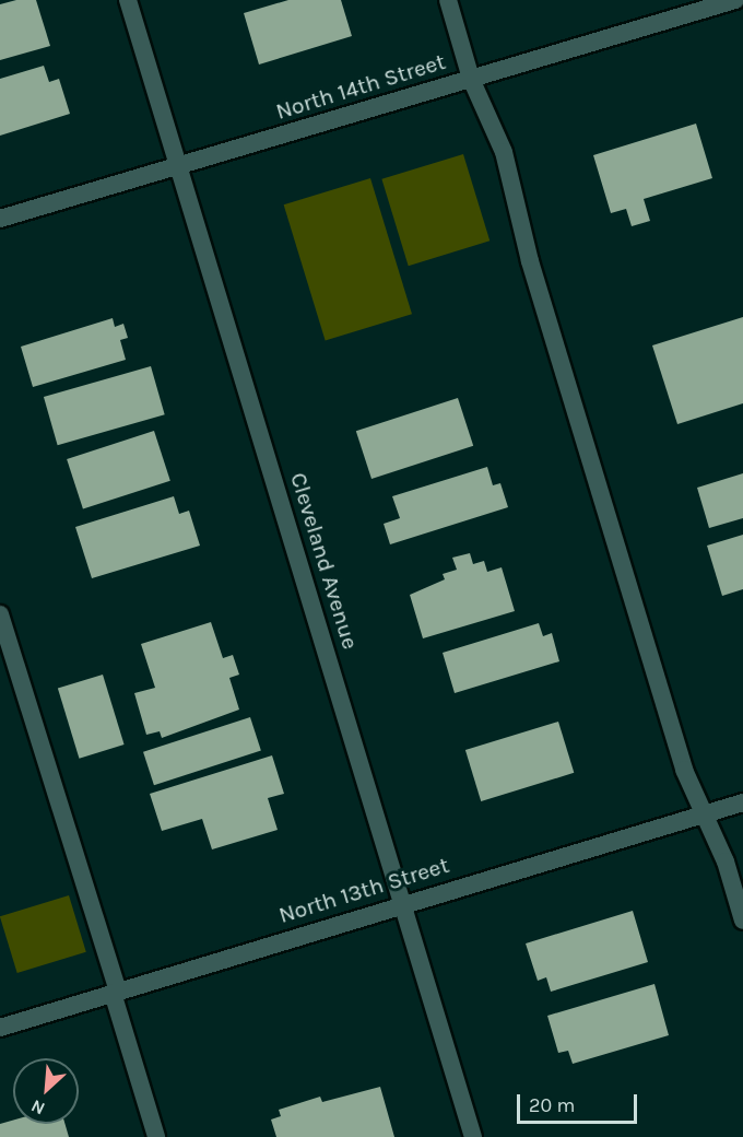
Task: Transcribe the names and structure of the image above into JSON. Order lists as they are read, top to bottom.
{
  "streets": {
    "street": ["North 14th Street", "Cleveland Avenue", "North 13th Street"]
  },
  "crossings": [
    ["North 14th Street", "Cleveland Avenue"],
    ["Cleveland Avenue", "North 13th Street"]
  ],
  "scale_bar": "20 m",
  "north": "bottom left"
}
